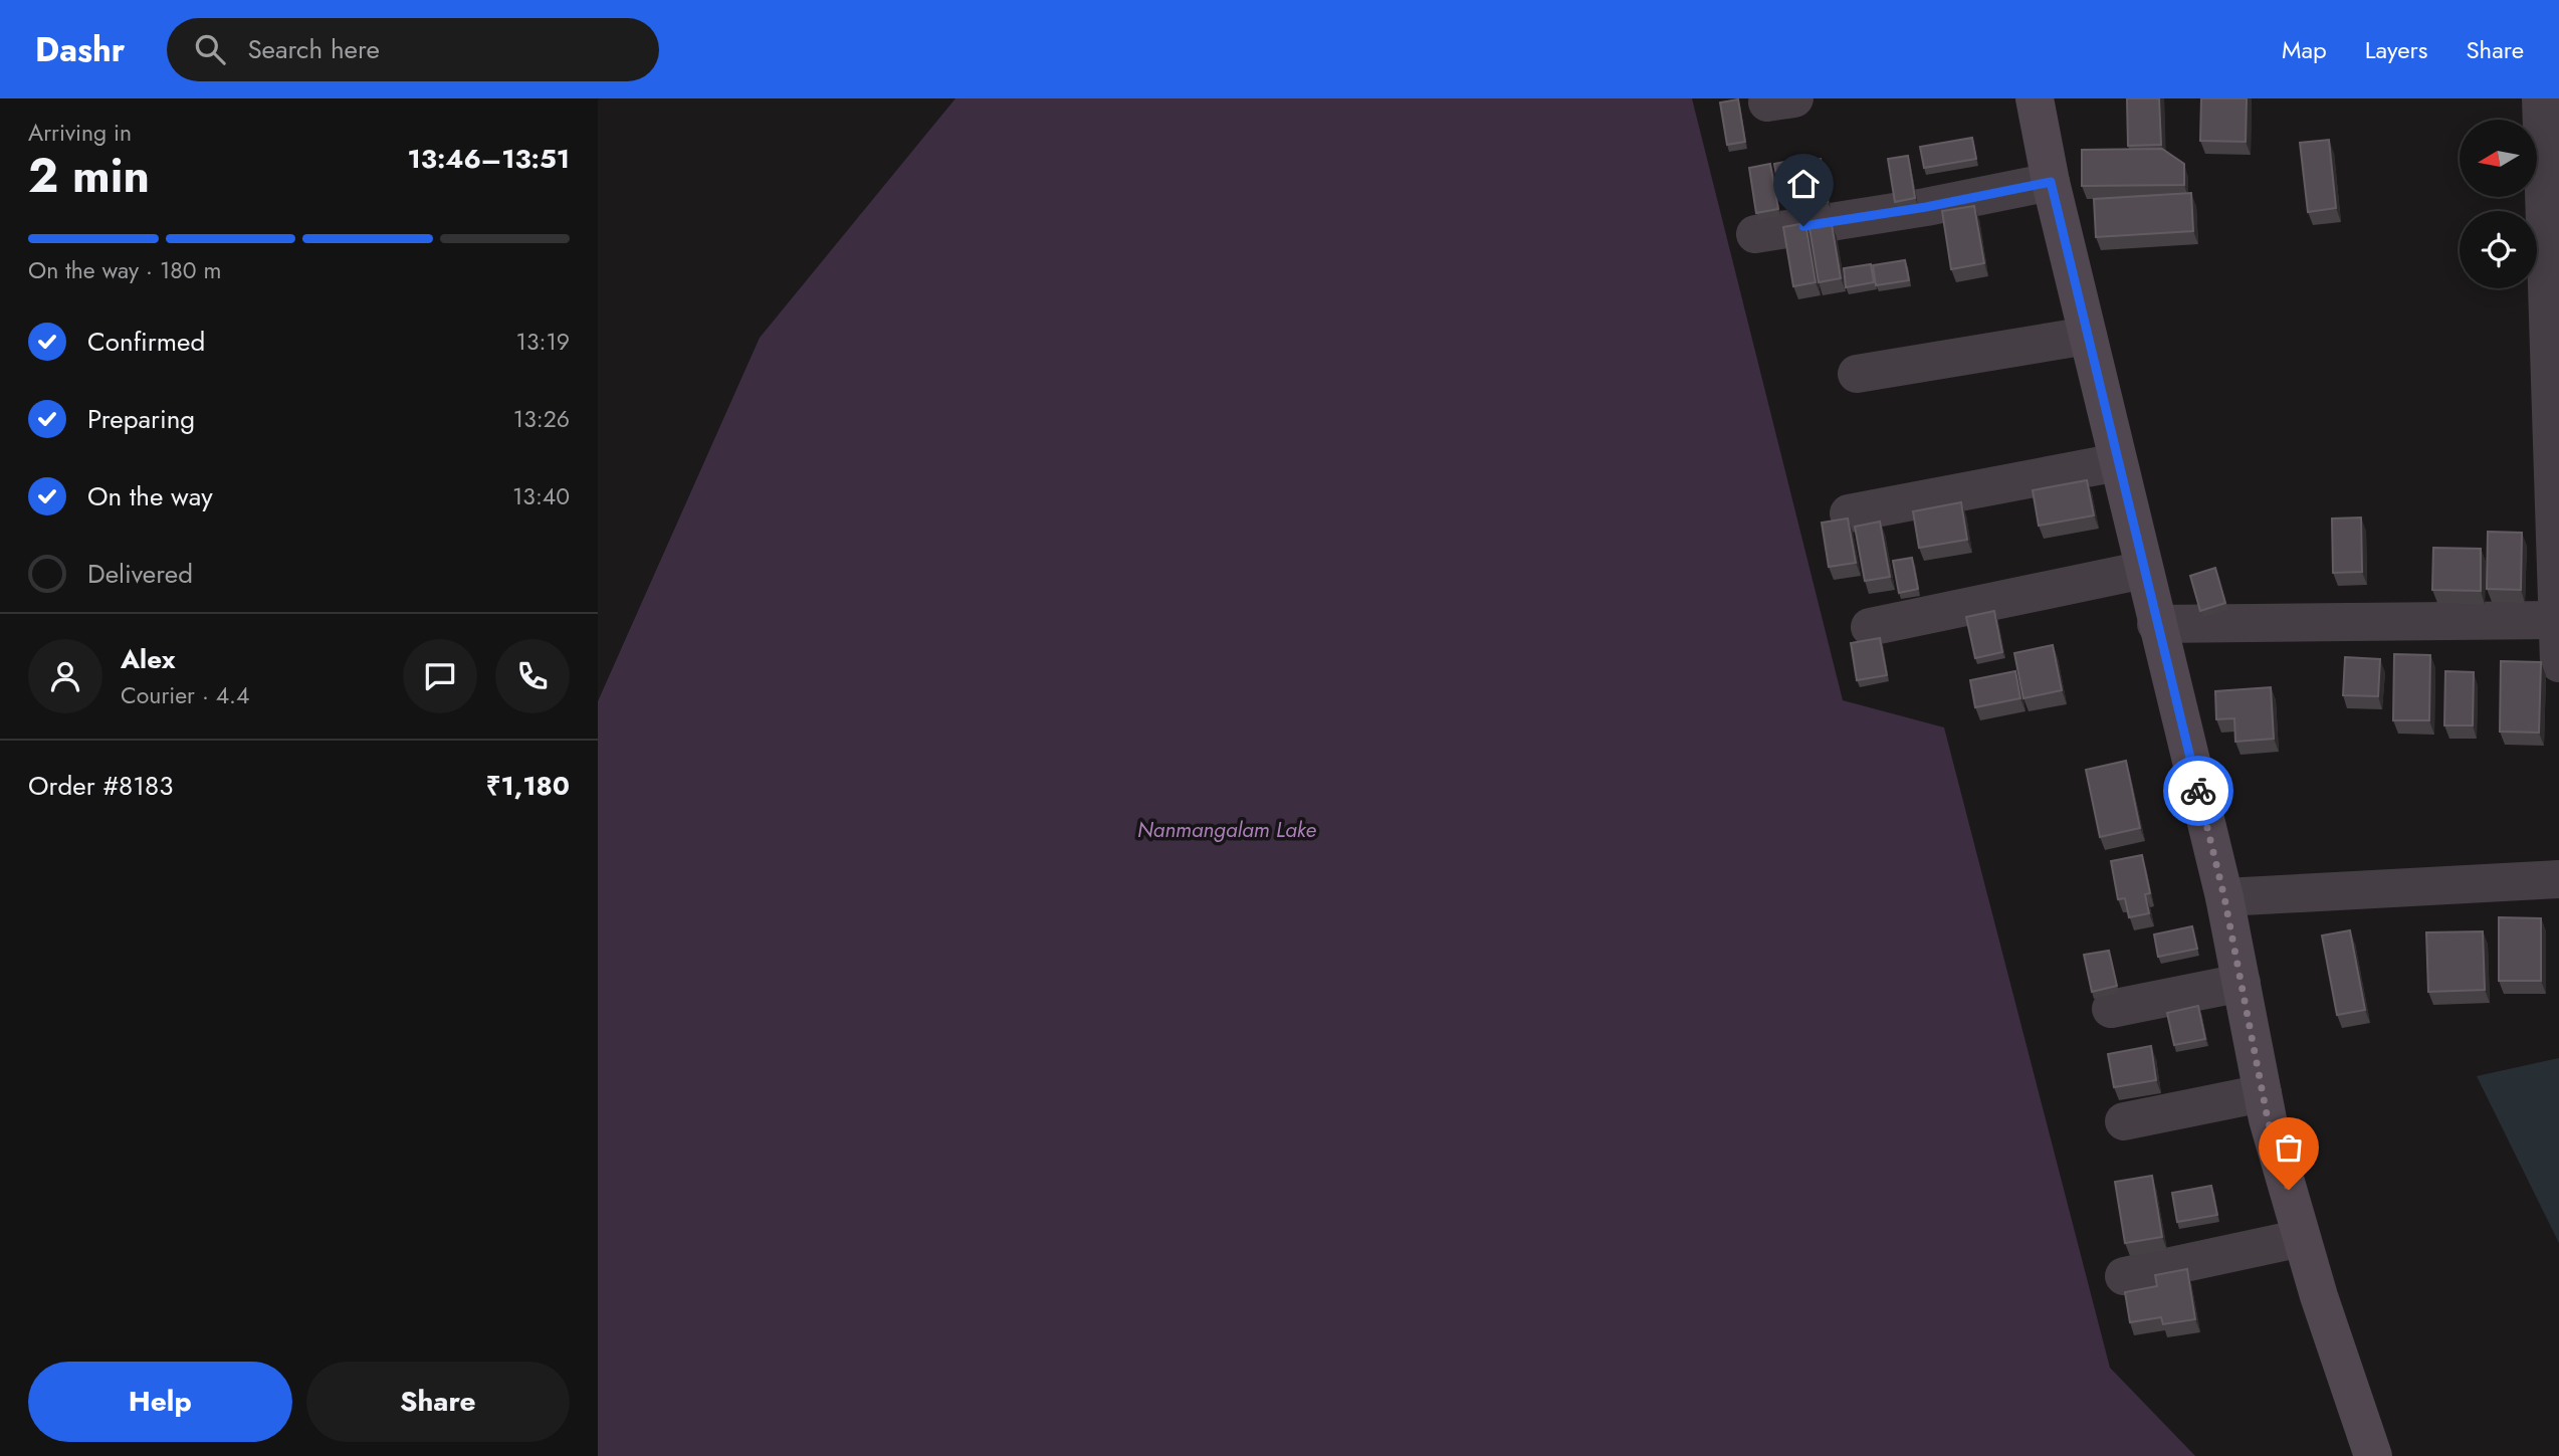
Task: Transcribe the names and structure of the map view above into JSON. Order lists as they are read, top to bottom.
{
  "water": ["Nanmangalam Lake"],
  "north": "left",
  "page": {
    "header": "Dashr",
    "search": "Search here",
    "nav": ["Map", "Layers", "Share"],
    "heading": ["2 min", "Arriving in", "13:46–13:51"],
    "panel": [
      "Alex",
      "Courier · 4.4",
      "Order #8183",
      "₹1,180"
    ],
    "bar": "On the way · 180 m",
    "list": [
      ["Confirmed", "13:19"],
      ["Preparing", "13:26"],
      ["On the way", "13:40"],
      "Delivered"
    ],
    "buttons": ["Help", "Share"]
  }
}
